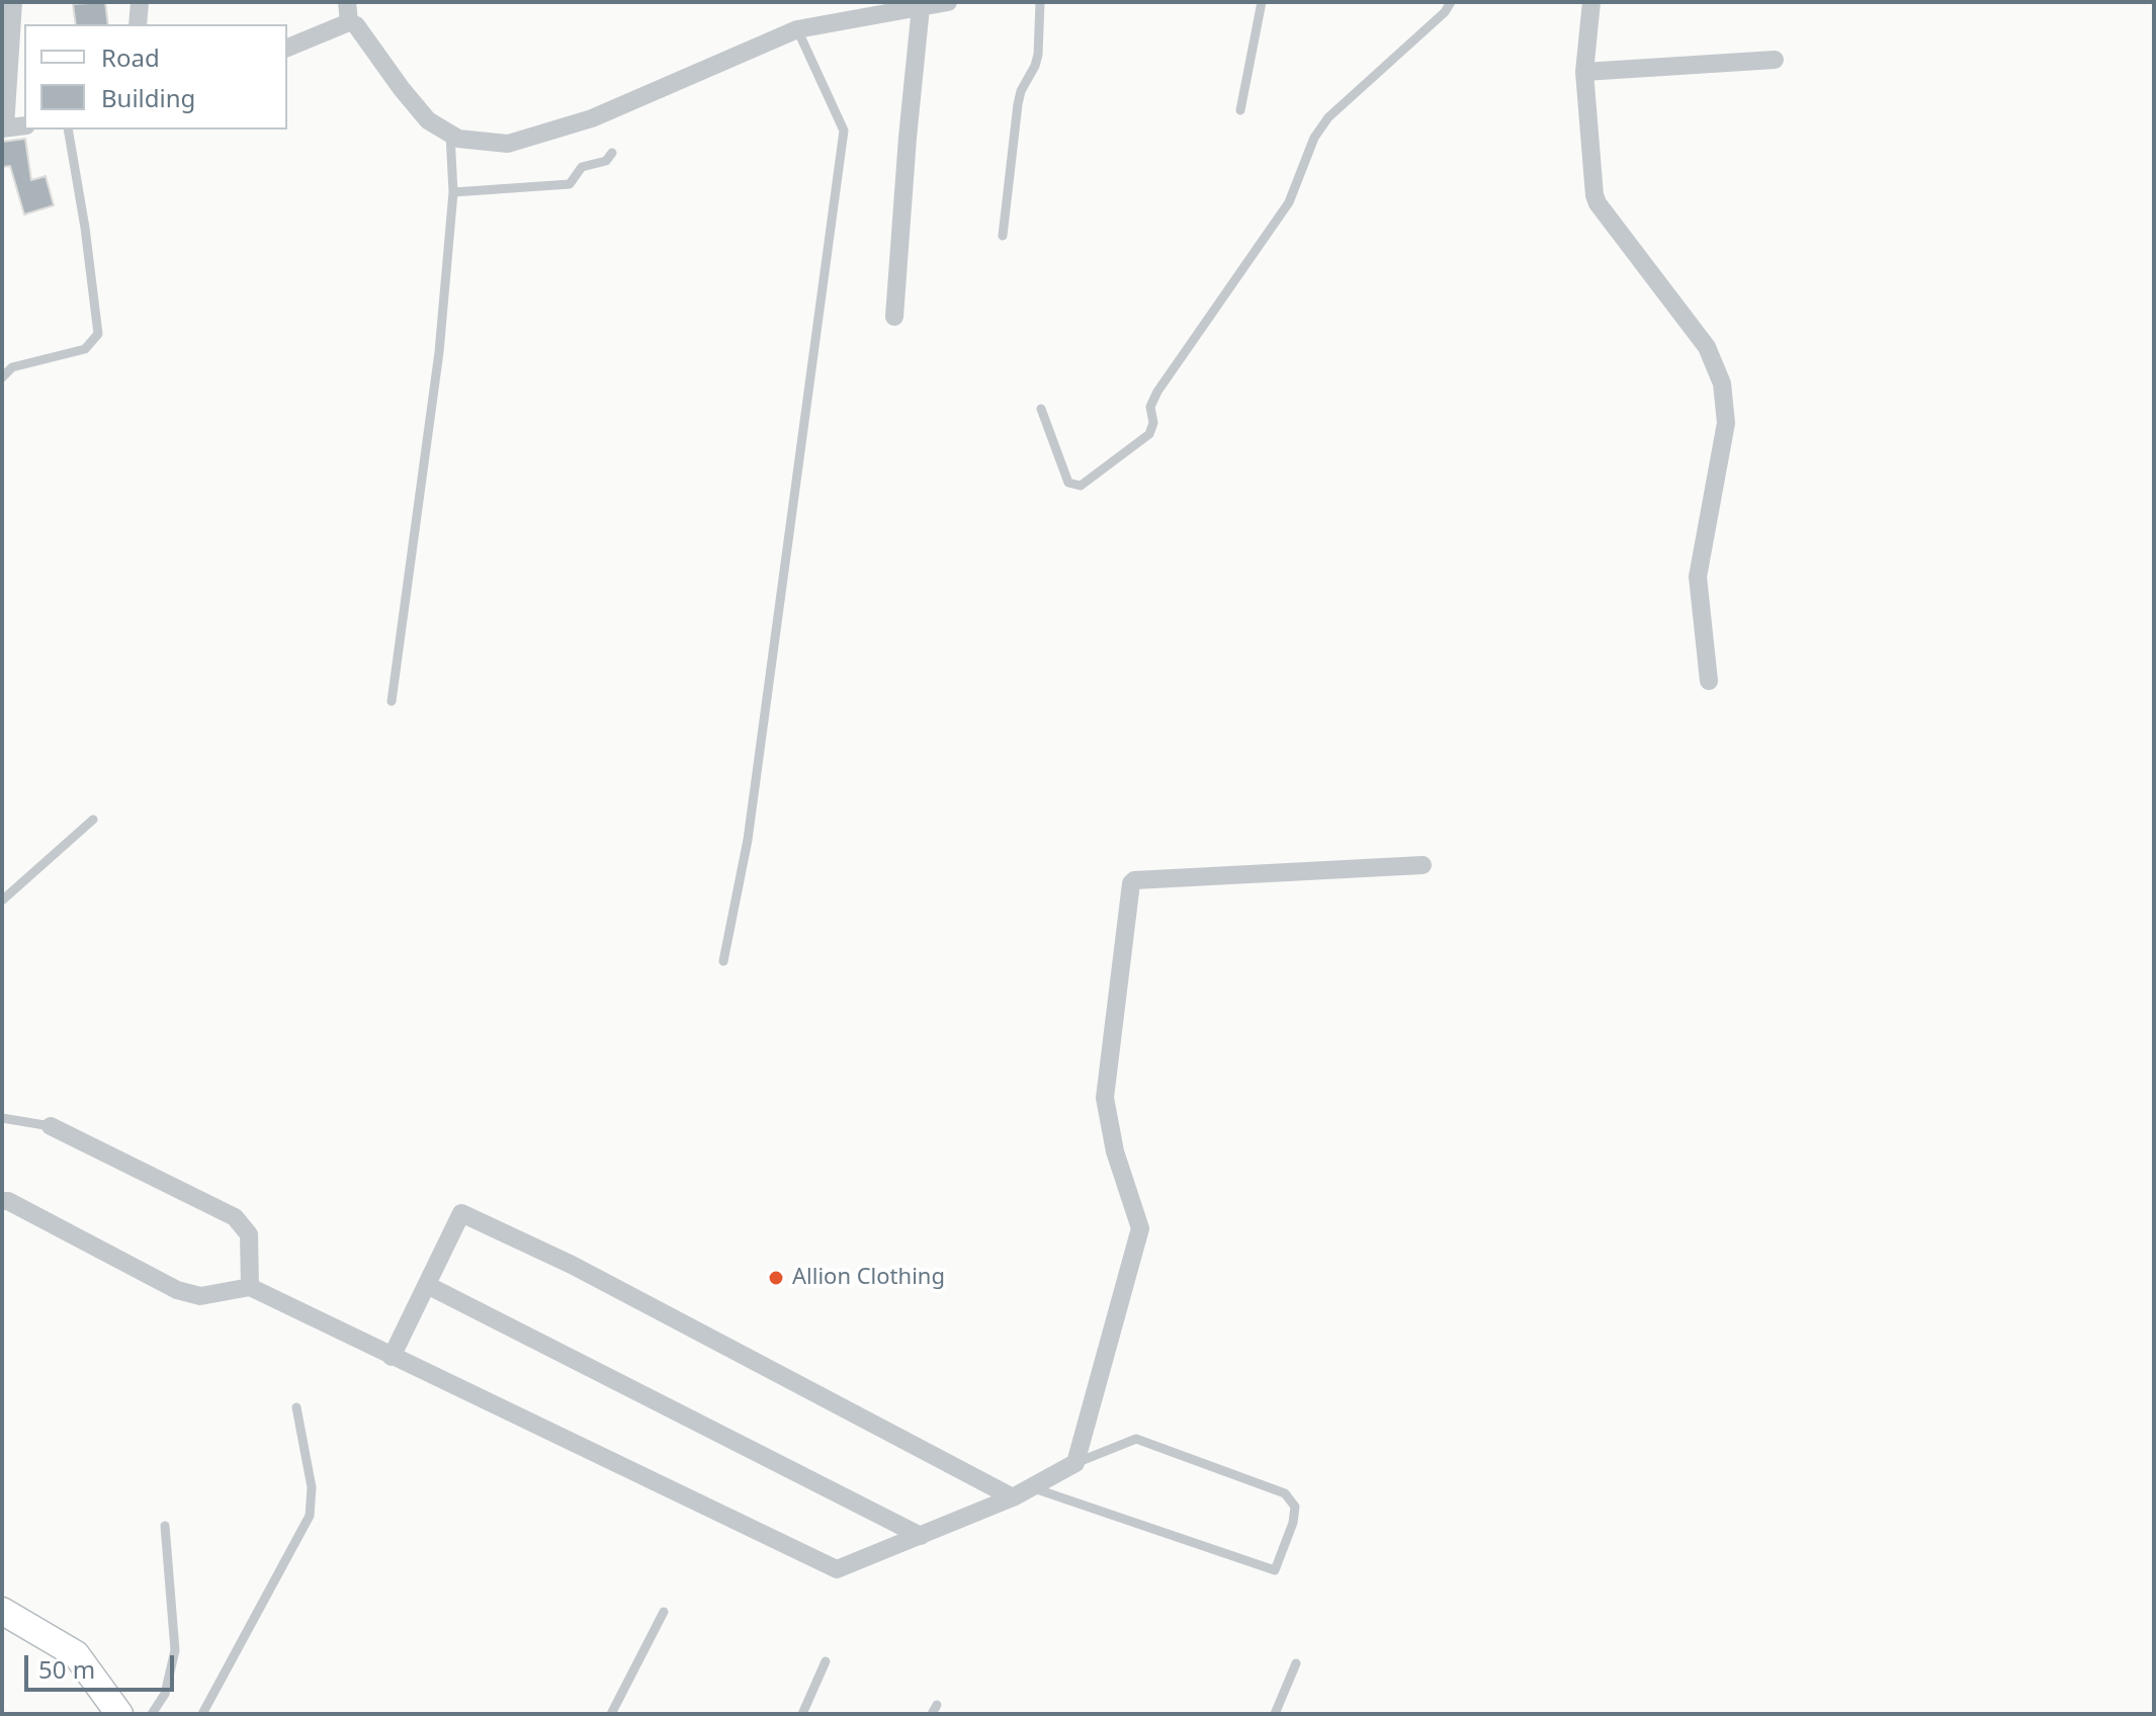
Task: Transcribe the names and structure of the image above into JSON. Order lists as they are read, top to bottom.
{
  "places": ["Allion Clothing"],
  "legend": ["Road", "Building"],
  "scale_bar": "50 m"
}
